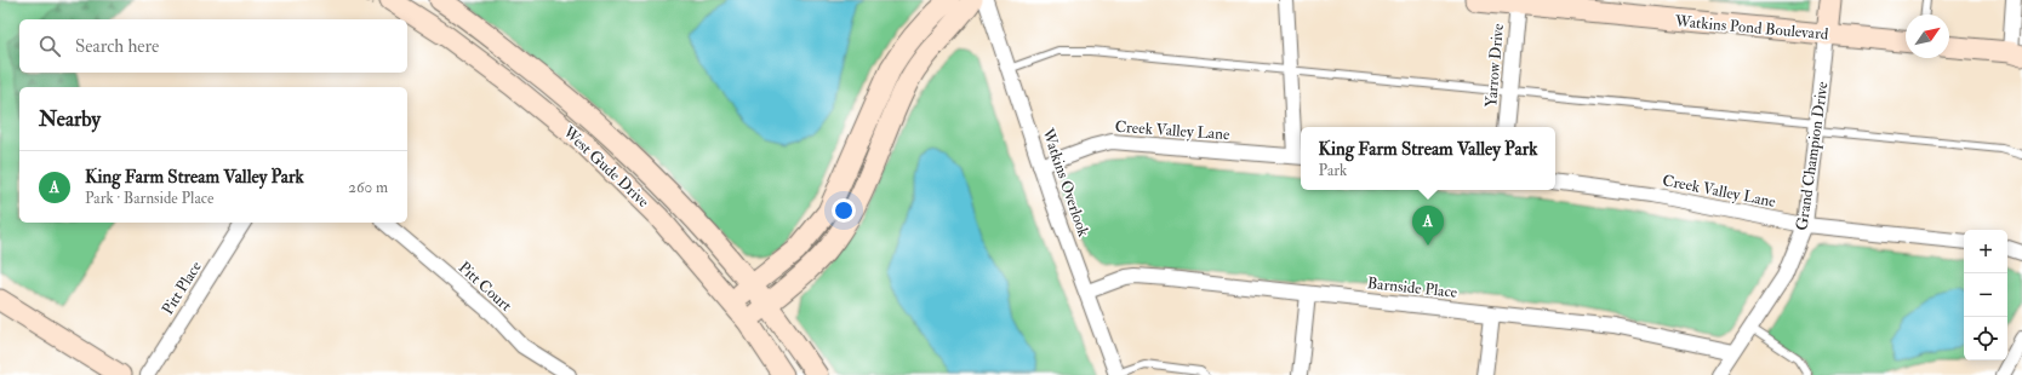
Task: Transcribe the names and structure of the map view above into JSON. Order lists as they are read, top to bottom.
{
  "streets": {
    "street": [
      "Watkins Pond Boulevard",
      "Yarrow Drive",
      "Creek Valley Lane",
      "Grand Champion Drive",
      "West Gude Drive",
      "Watkins Overlook",
      "Pitt Court",
      "Pitt Place",
      "Barnside Place"
    ]
  },
  "crossings": [
    ["Watkins Pond Boulevard", "Yarrow Drive"],
    ["Watkins Pond Boulevard", "Grand Champion Drive"],
    ["Creek Valley Lane", "Grand Champion Drive"],
    ["Creek Valley Lane", "Watkins Overlook"],
    ["Grand Champion Drive", "Barnside Place"],
    ["Watkins Overlook", "Barnside Place"]
  ],
  "north": "top right",
  "page": {
    "search": "Search here",
    "heading": "Nearby",
    "popup": ["King Farm Stream Valley Park", "Park"],
    "list": [
      {
        "mark": "A",
        "name": "King Farm Stream Valley Park",
        "note": "Park · Barnside Place",
        "value": "260 m"
      }
    ],
    "pins": "A",
    "map_buttons": ["+", "−"]
  }
}
